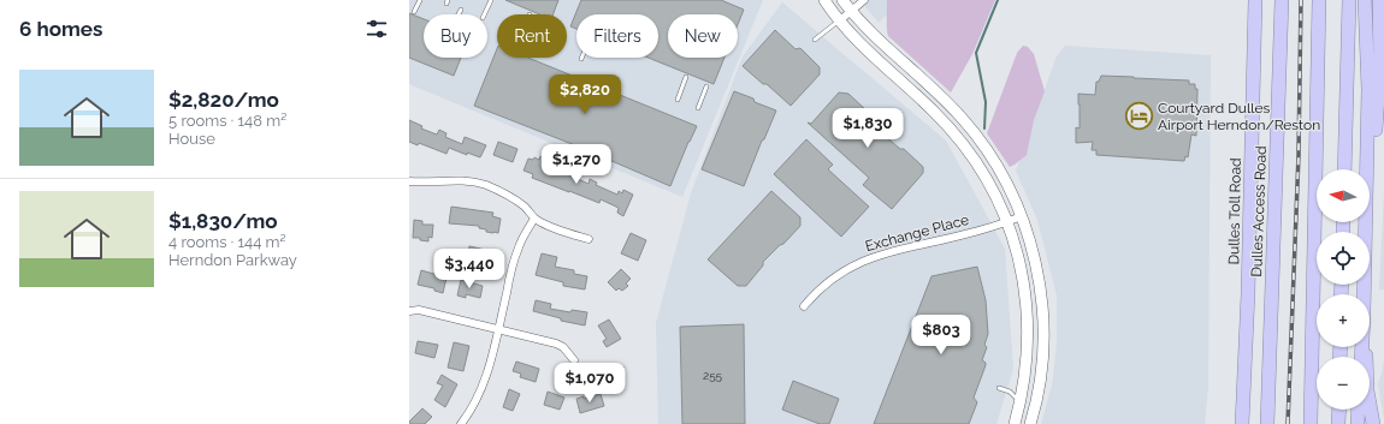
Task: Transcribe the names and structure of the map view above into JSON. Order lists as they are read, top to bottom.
{
  "streets": {
    "highway": ["Dulles Toll Road", "Dulles Access Road"],
    "street": ["Exchange Place"]
  },
  "places": {
    "hotel": ["Courtyard Dulles Airport Herndon/Reston"]
  },
  "house_numbers": ["255"],
  "north": "left",
  "page": {
    "heading": "6 homes",
    "chip": [
      "Buy",
      "Rent",
      "Filters",
      "New"
    ],
    "list": [
      {
        "name": "$2,820/mo",
        "note": "5 rooms · 148 m² · House"
      },
      {
        "name": "$1,830/mo",
        "note": "4 rooms · 144 m² · Herndon Parkway"
      }
    ],
    "price": [
      "$2,820",
      "$1,830",
      "$1,270",
      "$3,440",
      "$803",
      "$1,070"
    ],
    "map_buttons": ["+", "−"]
  }
}
